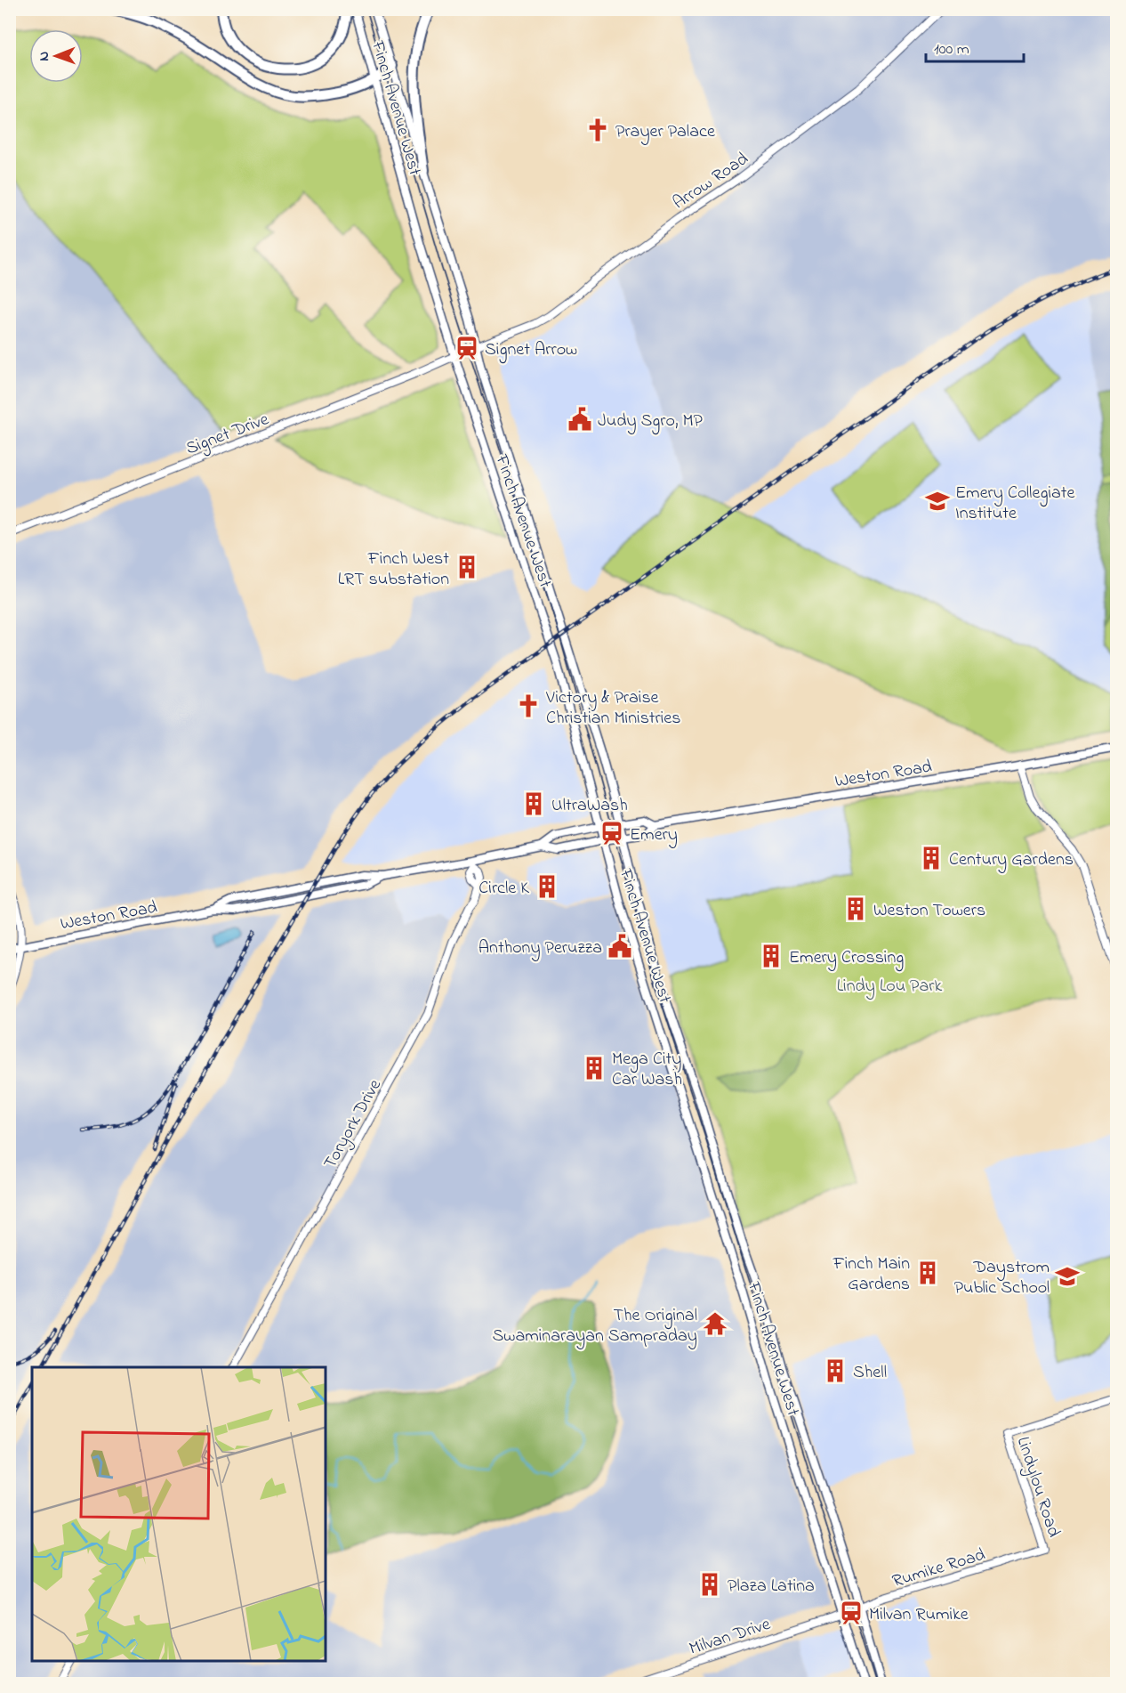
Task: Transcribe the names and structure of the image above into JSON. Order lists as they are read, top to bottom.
{
  "streets": {
    "main road": ["Finch Avenue West", "Weston Road"],
    "street": [
      "Arrow Road",
      "Signet Drive",
      "Toryork Drive",
      "Lindylou Road",
      "Rumike Road",
      "Milvan Drive"
    ]
  },
  "crossings": [
    ["Finch Avenue West", "Arrow Road"],
    ["Finch Avenue West", "Signet Drive"],
    ["Finch Avenue West", "Weston Road"],
    ["Finch Avenue West", "Rumike Road"],
    ["Finch Avenue West", "Milvan Drive"],
    ["Arrow Road", "Signet Drive"],
    ["Weston Road", "Toryork Drive"],
    ["Lindylou Road", "Rumike Road"],
    ["Rumike Road", "Milvan Drive"]
  ],
  "parks": ["Lindy Lou Park"],
  "places": {
    "church": ["Prayer Palace", "Victory & Praise Christian Ministries"],
    "station": ["Signet Arrow", "Emery", "Milvan Rumike"],
    "public building": ["Judy Sgro, MP", "Anthony Peruzza"],
    "school or university": ["Emery Collegiate Institute", "Daystrom Public School"],
    "building": [
      "Finch West LRT substation",
      "UltraWash",
      "Century Gardens",
      "Circle K",
      "Weston Towers",
      "Emery Crossing",
      "Mega City Car Wash",
      "Finch Main Gardens",
      "Shell",
      "Plaza Latina"
    ],
    "temple": ["The Original Swaminarayan Sampraday"]
  },
  "scale_bar": "100 m",
  "north": "left"
}
